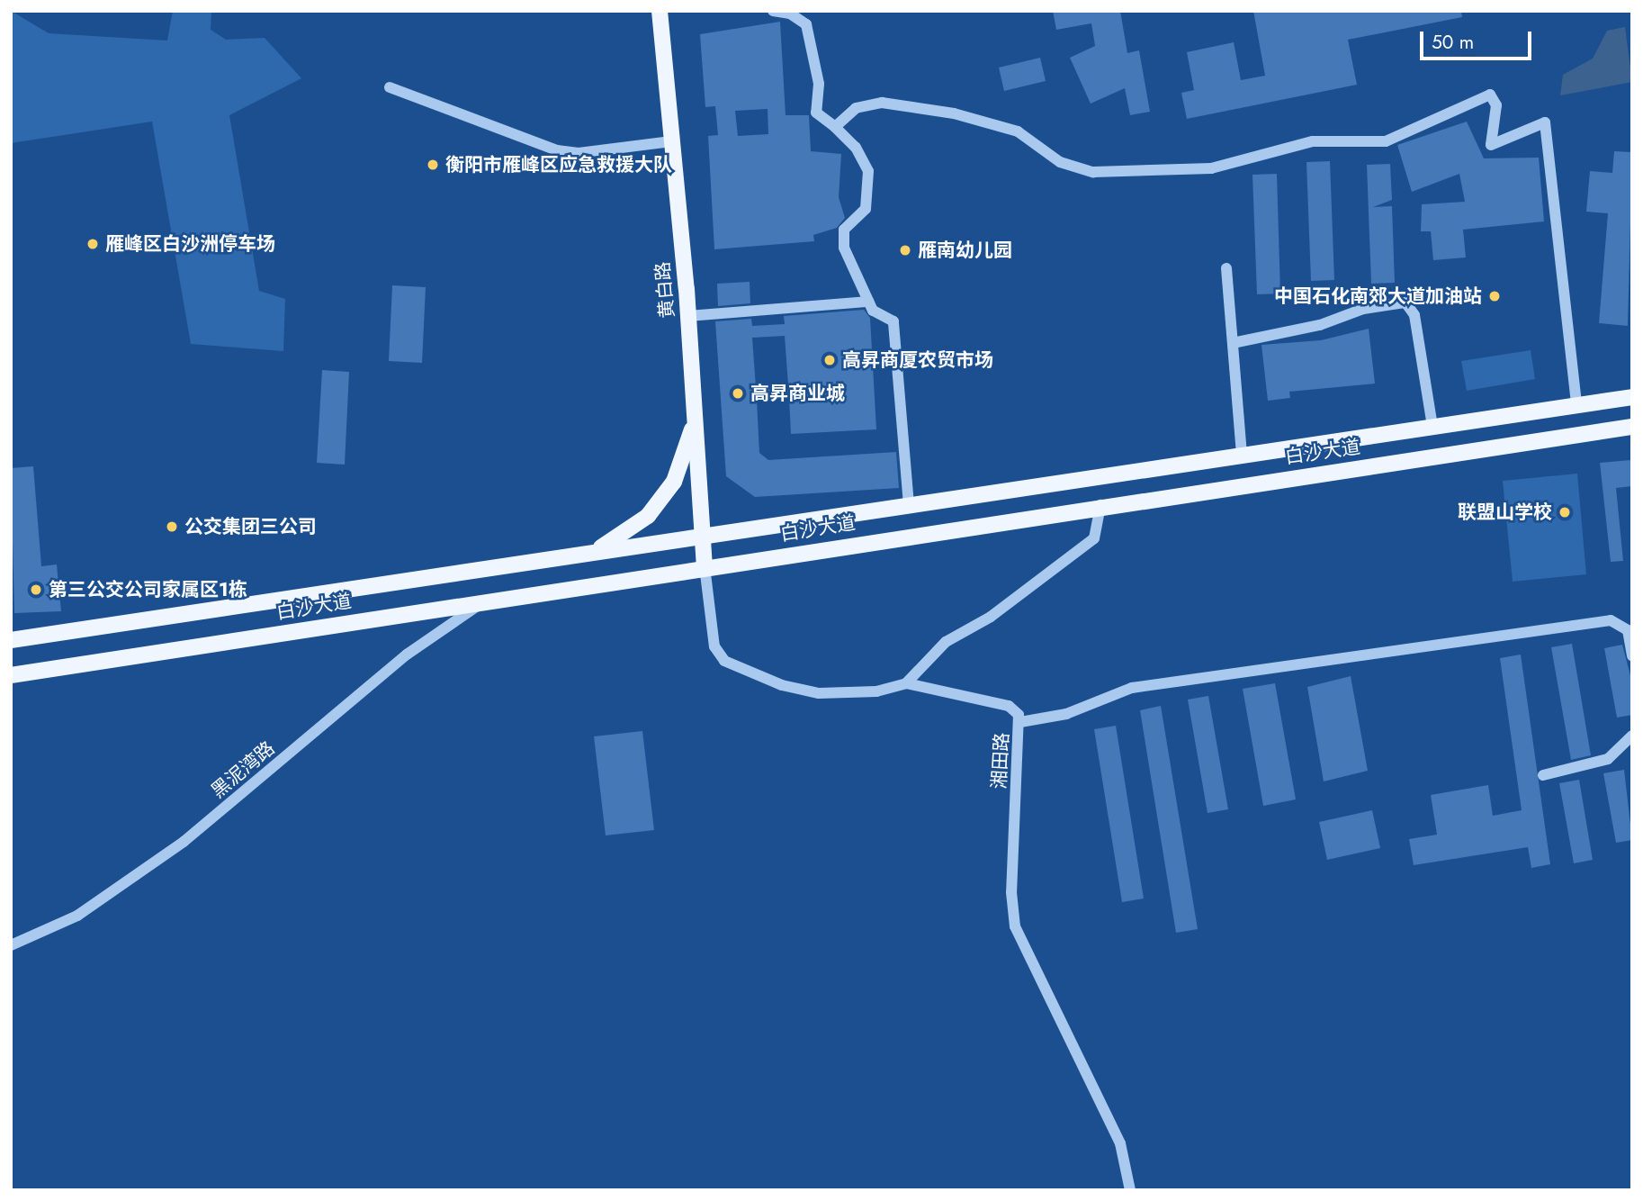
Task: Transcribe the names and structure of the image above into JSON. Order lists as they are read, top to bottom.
{
  "streets": {
    "main road": ["黄白路", "白沙大道"],
    "street": ["湘田路", "黑泥湾路"]
  },
  "crossings": [
    ["黄白路", "白沙大道"],
    ["黄白路", "湘田路"],
    ["白沙大道", "湘田路"],
    ["白沙大道", "黑泥湾路"]
  ],
  "places": [
    "衡阳市雁峰区应急救援大队",
    "雁峰区白沙洲停车场",
    "雁南幼儿园",
    "中国石化南郊大道加油站",
    "高昇商厦农贸市场",
    "高昇商业城",
    "联盟山学校",
    "公交集团三公司",
    "第三公交公司家属区1栋"
  ],
  "scale_bar": "50 m"
}
